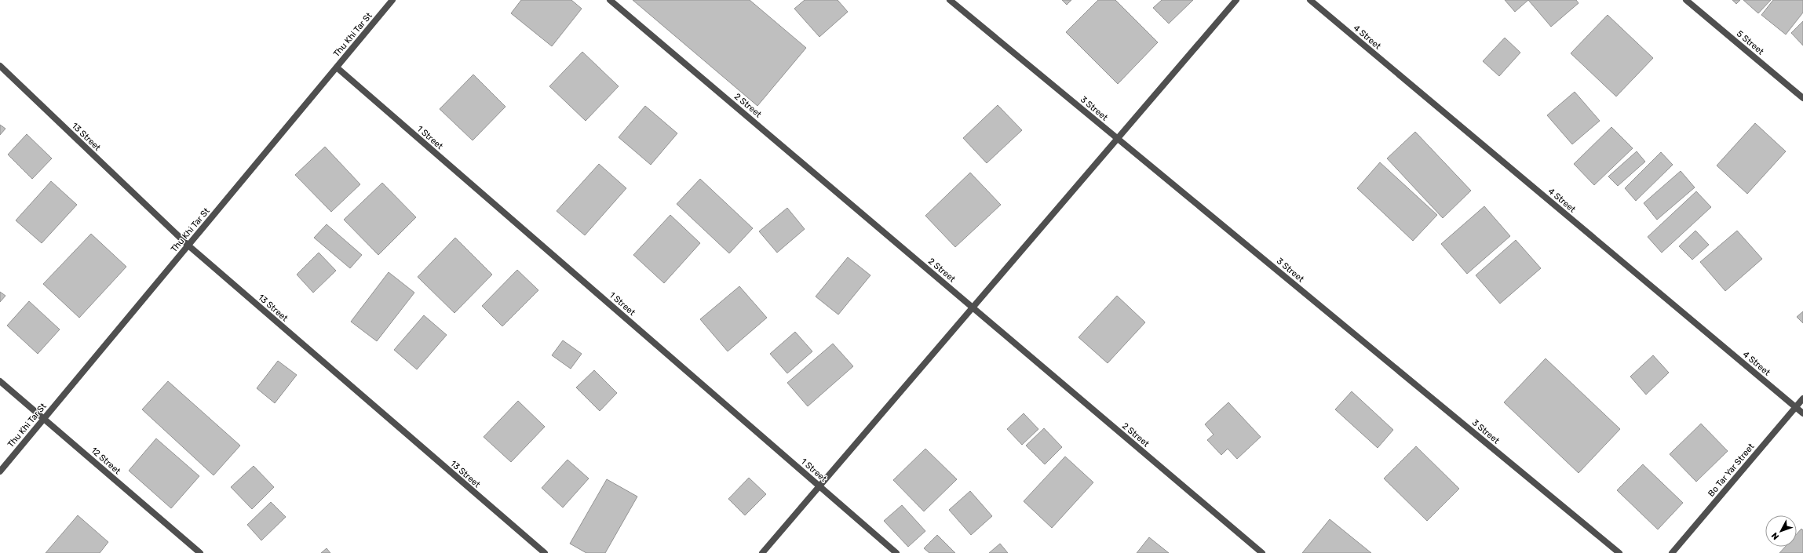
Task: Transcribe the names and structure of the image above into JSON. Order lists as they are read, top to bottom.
{
  "streets": {
    "street": [
      "Thu Khi Tar St",
      "4 Street",
      "5 Street",
      "2 Street",
      "3 Street",
      "13 Street",
      "1 Street",
      "12 Street",
      "Bo Tar Yar Street"
    ]
  },
  "crossings": [
    ["Thu Khi Tar St", "13 Street"],
    ["Thu Khi Tar St", "1 Street"],
    ["Thu Khi Tar St", "12 Street"],
    ["4 Street", "Bo Tar Yar Street"]
  ],
  "north": "bottom left"
}
